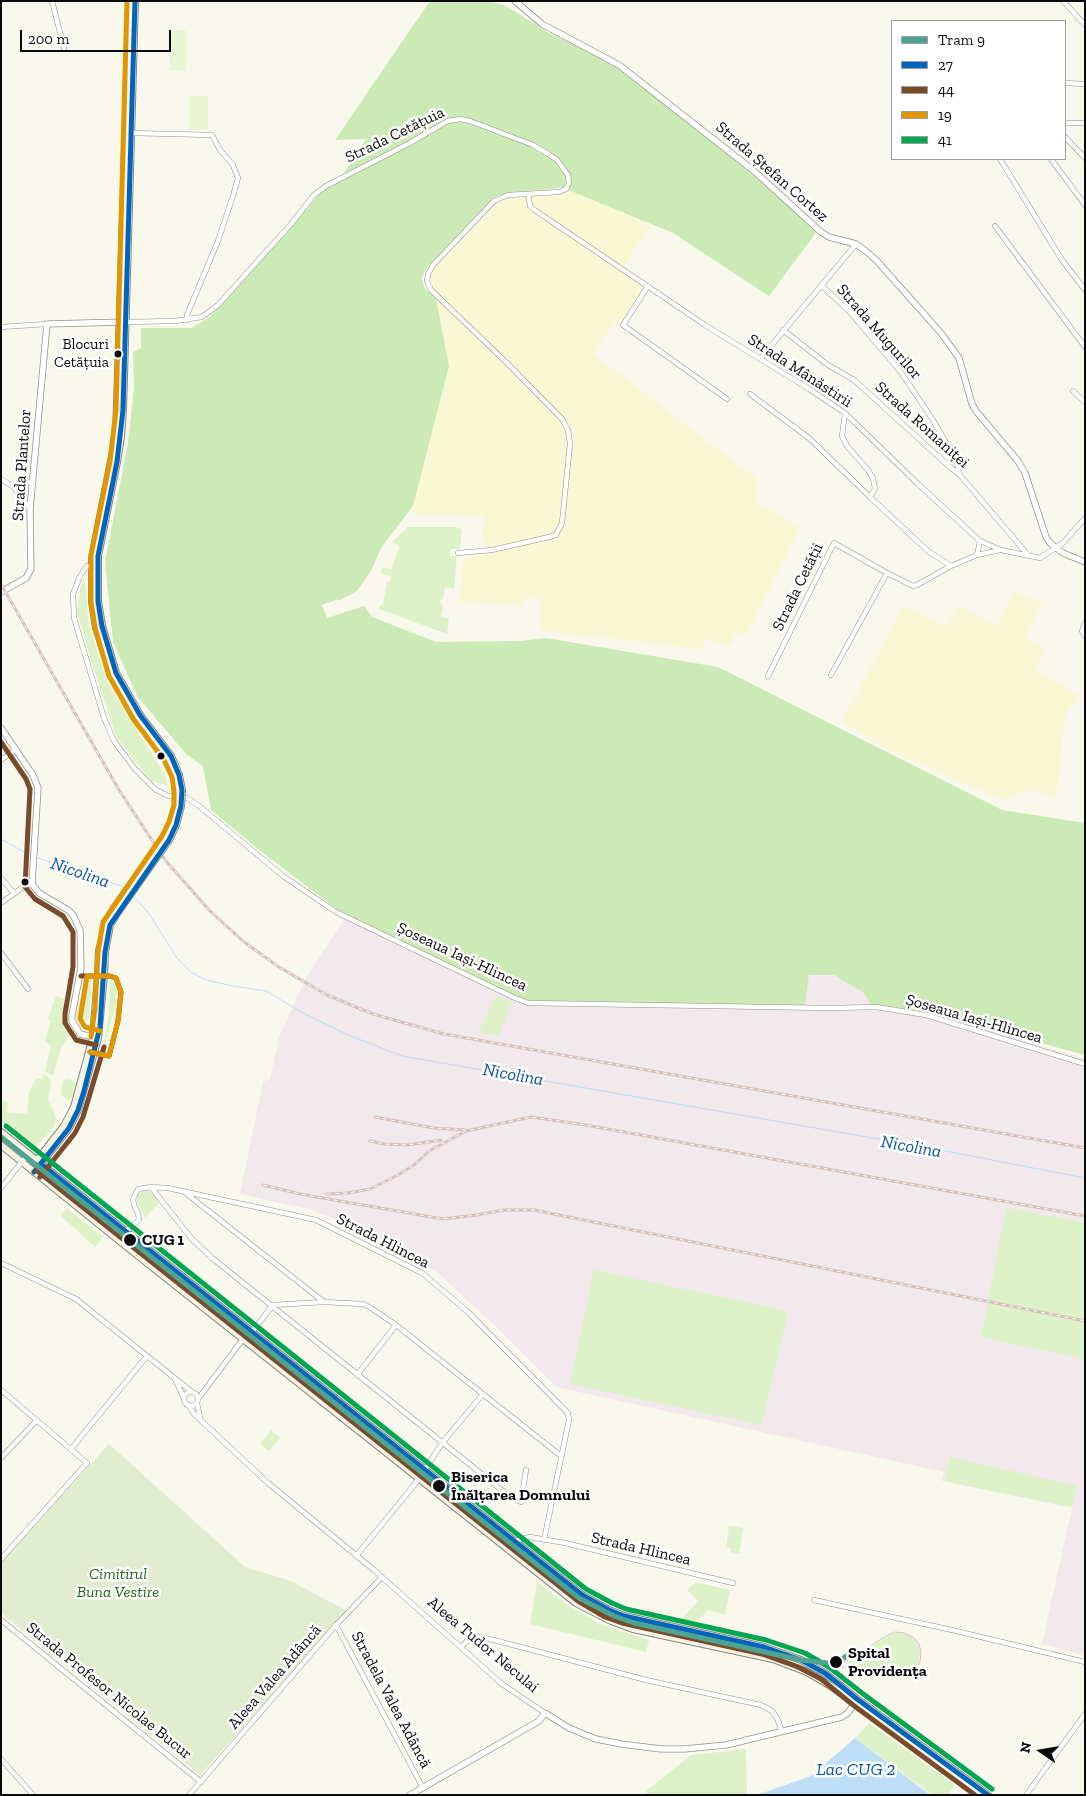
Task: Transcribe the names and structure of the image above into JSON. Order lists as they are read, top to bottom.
{
  "streets": {
    "street": [
      "Strada Cetățuia",
      "Strada Ștefan Cortez",
      "Strada Mugurilor",
      "Strada Mânăstirii",
      "Strada Romaniței",
      "Strada Plantelor",
      "Strada Cetății",
      "Șoseaua Iași-Hlincea",
      "Strada Hlincea",
      "Aleea Tudor Neculai",
      "Aleea Valea Adâncă",
      "Strada Profesor Nicolae Bucur",
      "Stradela Valea Adâncă"
    ]
  },
  "crossings": [
    ["Strada Cetățuia", "Strada Mânăstirii"],
    ["Strada Cetățuia", "Strada Plantelor"],
    ["Strada Ștefan Cortez", "Strada Mânăstirii"],
    ["Strada Mugurilor", "Strada Romaniței"],
    ["Strada Mânăstirii", "Strada Romaniței"],
    ["Strada Mânăstirii", "Strada Cetății"],
    ["Aleea Tudor Neculai", "Aleea Valea Adâncă"],
    ["Aleea Valea Adâncă", "Strada Profesor Nicolae Bucur"],
    ["Aleea Valea Adâncă", "Stradela Valea Adâncă"]
  ],
  "water": ["Nicolina", "Lac CUG 2"],
  "parks": ["Cimitirul Buna Vestire"],
  "places": [
    "Blocuri Cetățuia",
    "CUG 1",
    "Biserica Înălțarea Domnului",
    "Spital Providența"
  ],
  "lines": [
    "transit line 27",
    "transit line 19",
    "transit line 44",
    "transit line 41",
    "tram line 9"
  ],
  "legend": [
    "Tram 9",
    "27",
    "44",
    "19",
    "41"
  ],
  "scale_bar": "200 m",
  "north": "left"
}
